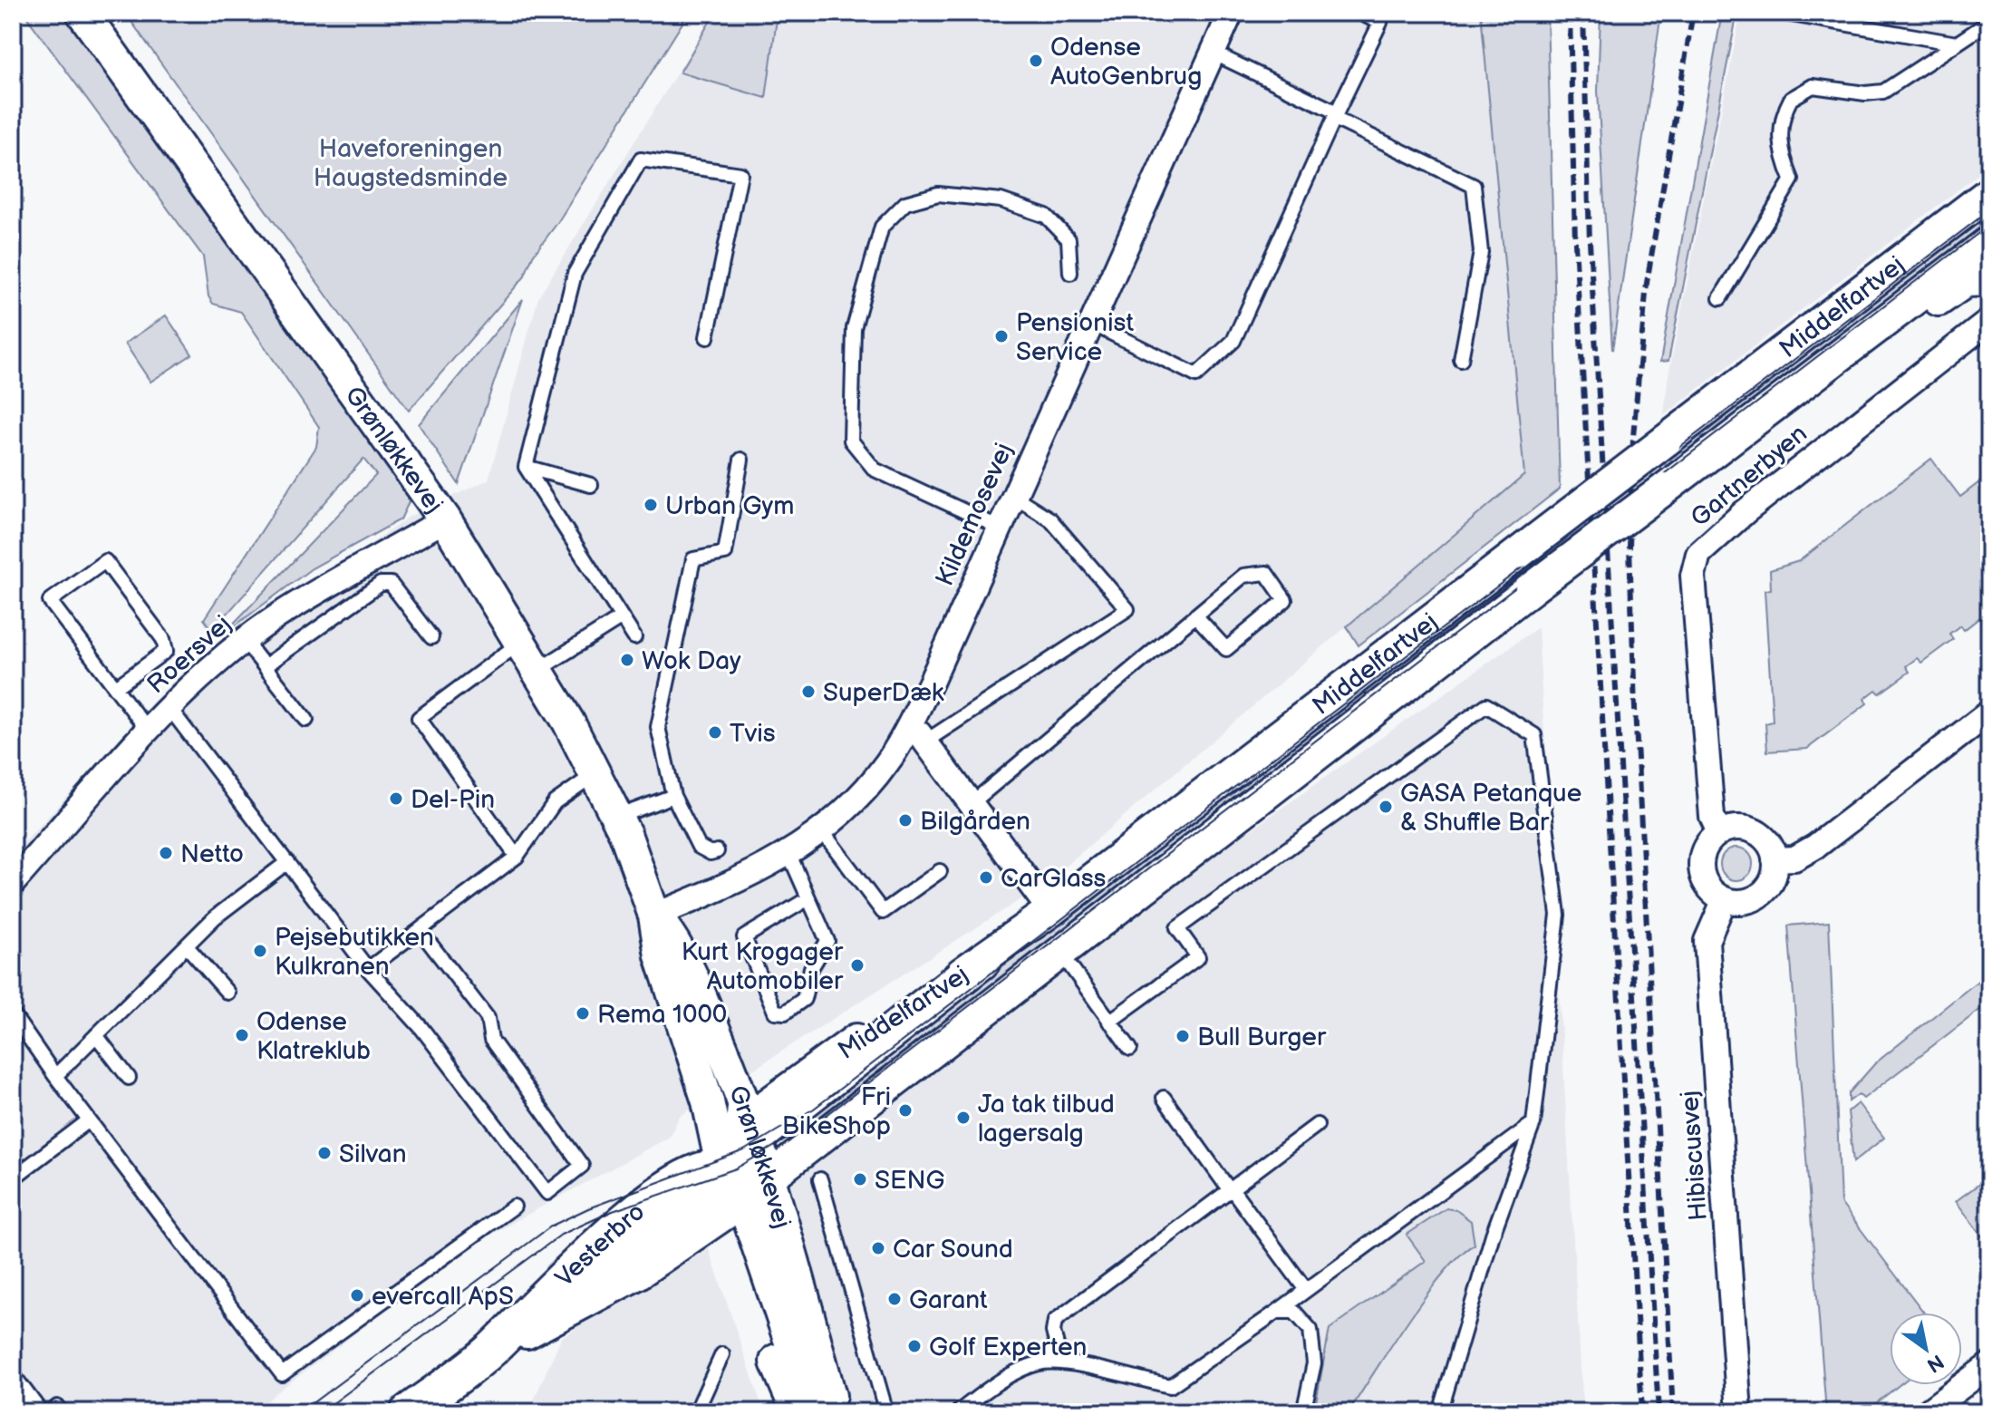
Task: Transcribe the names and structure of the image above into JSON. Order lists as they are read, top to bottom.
{
  "streets": {
    "main road": ["Grønløkkevej", "Vesterbro"],
    "street": [
      "Middelfartvej",
      "Gartnerbyen",
      "Kildemosevej",
      "Roersvej",
      "Hibiscusvej"
    ]
  },
  "crossings": [
    ["Middelfartvej", "Grønløkkevej"],
    ["Middelfartvej", "Vesterbro"],
    ["Grønløkkevej", "Kildemosevej"],
    ["Grønløkkevej", "Roersvej"],
    ["Grønløkkevej", "Vesterbro"],
    ["Gartnerbyen", "Hibiscusvej"]
  ],
  "parks": ["Haveforeningen Haugstedsminde"],
  "places": [
    "Odense AutoGenbrug",
    "Pensionist Service",
    "Urban Gym",
    "Wok Day",
    "SuperDæk",
    "Tvis",
    "Del-Pin",
    "GASA Petanque & Shuffle Bar",
    "Bilgården",
    "Netto",
    "CarGlass",
    "Pejsebutikken Kulkranen",
    "Kurt Krogager Automobiler",
    "Rema 1000",
    "Odense Klatreklub",
    "Bull Burger",
    "Fri BikeShop",
    "Ja tak tilbud lagersalg",
    "Silvan",
    "SENG",
    "Car Sound",
    "evercall ApS",
    "Garant",
    "Golf Experten"
  ],
  "north": "bottom right"
}
